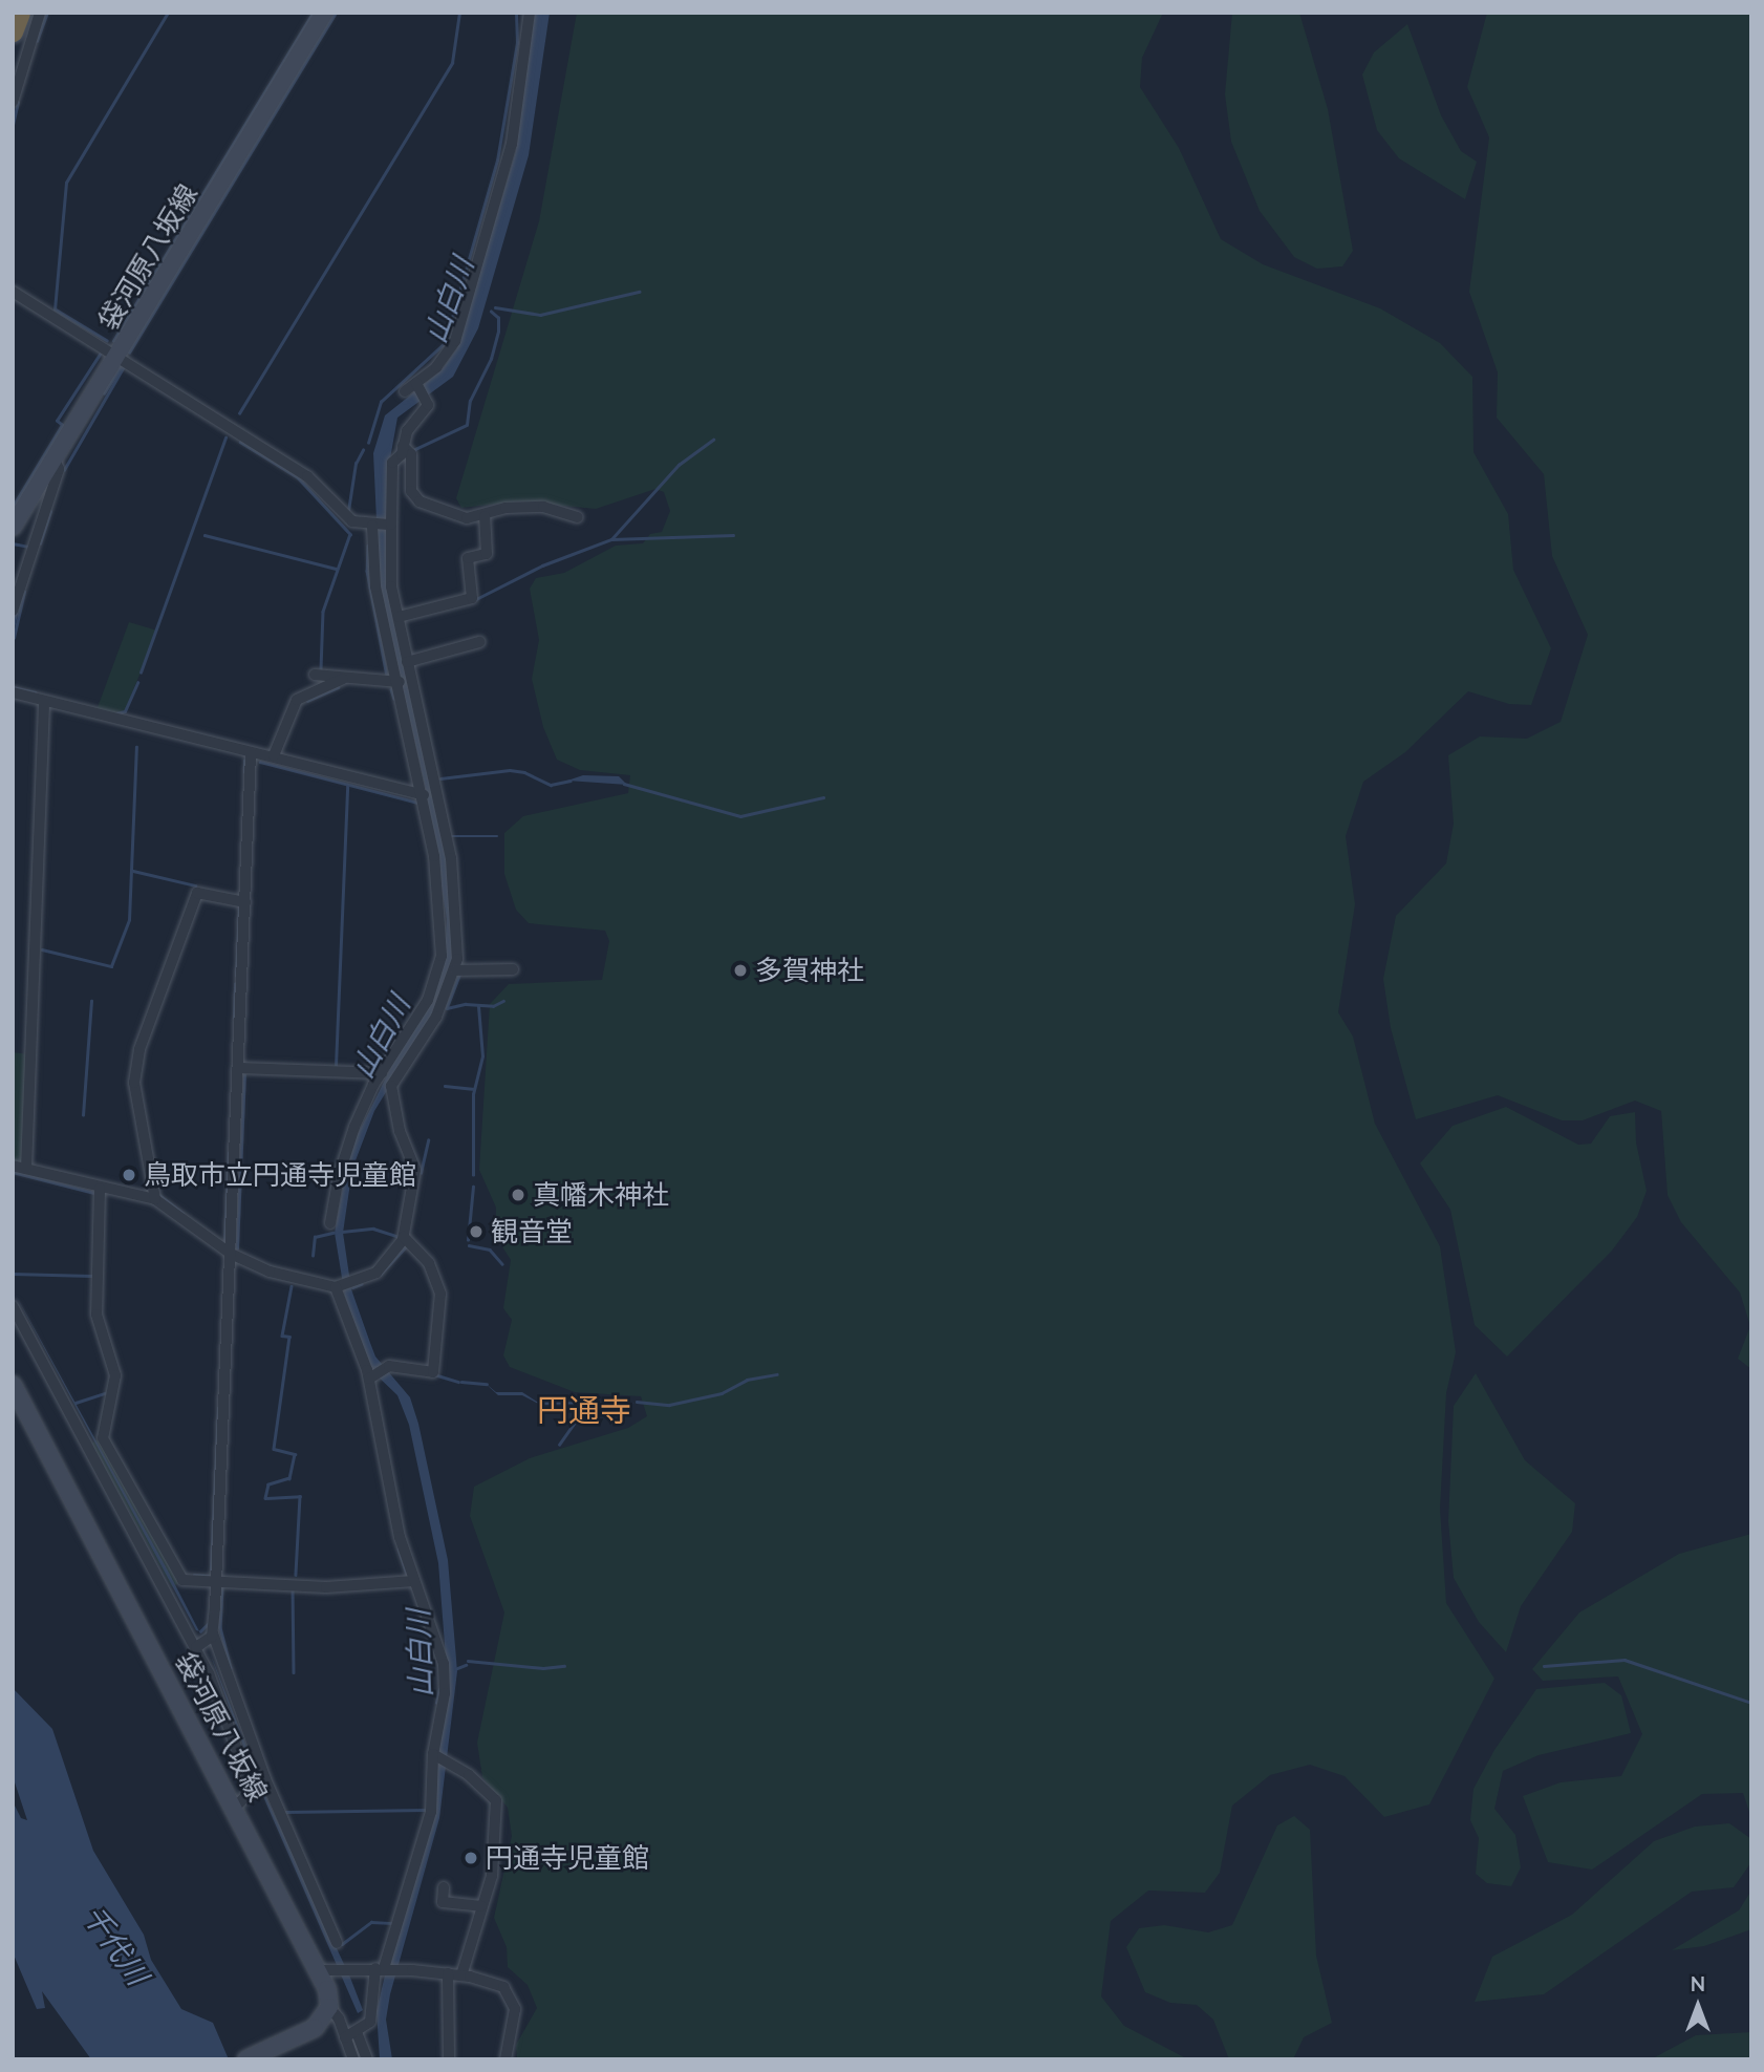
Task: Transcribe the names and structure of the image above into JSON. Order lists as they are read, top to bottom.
{
  "streets": {
    "main road": ["袋河原八坂線"]
  },
  "districts": ["円通寺"],
  "water": ["山白川", "千代川"],
  "places": [
    "多賀神社",
    "鳥取市立円通寺児童館",
    "真幡木神社",
    "観音堂",
    "円通寺児童館"
  ],
  "north": "top"
}
